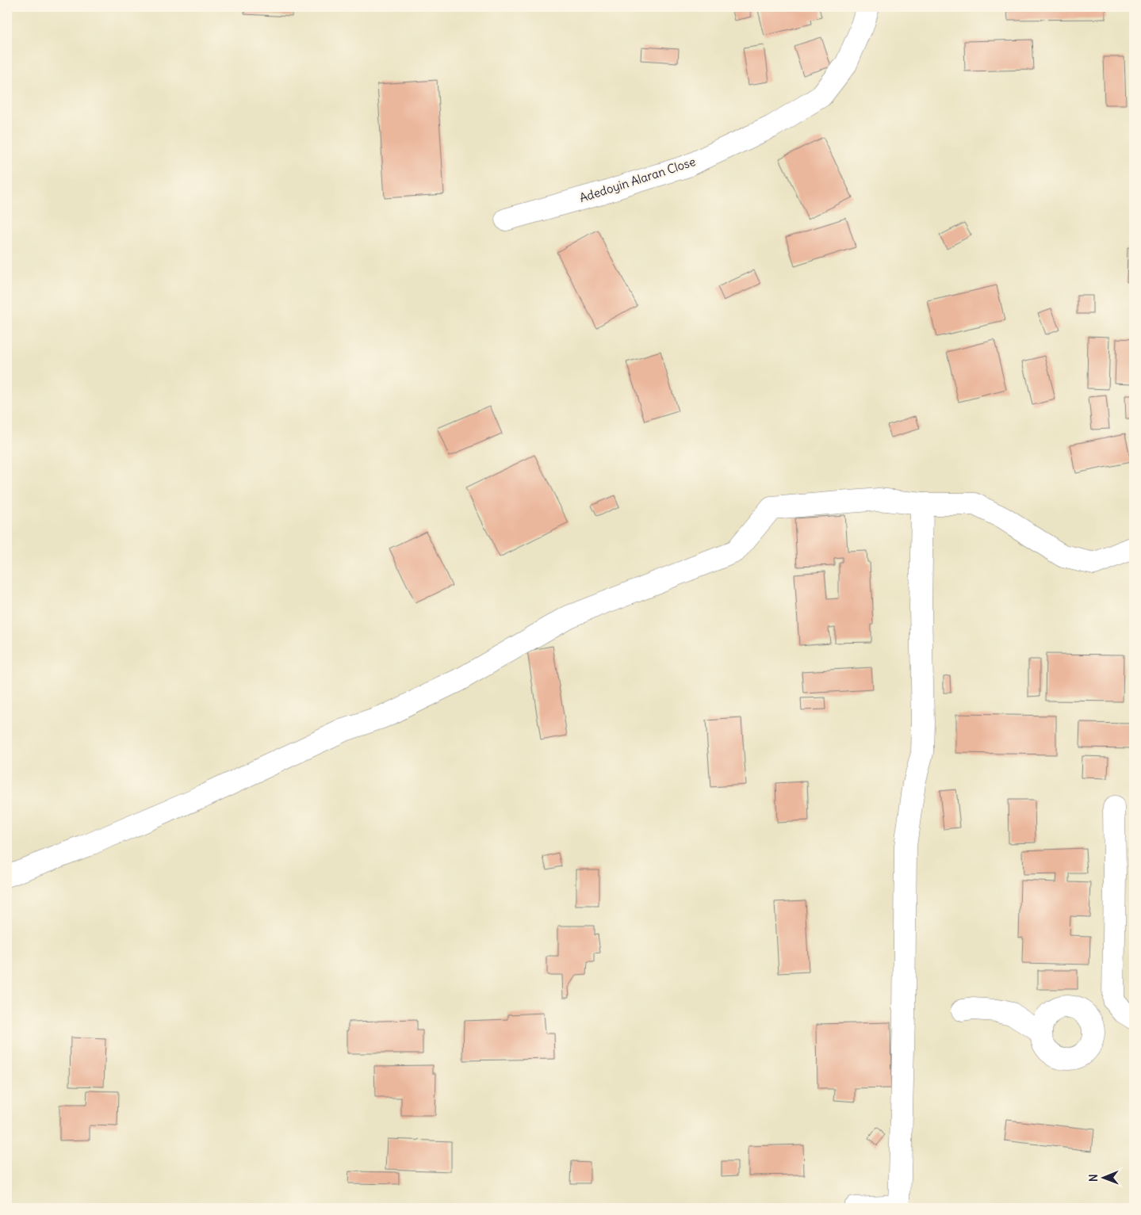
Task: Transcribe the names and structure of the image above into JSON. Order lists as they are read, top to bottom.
{
  "streets": {
    "street": ["Adedoyin Alaran Close"]
  },
  "north": "left"
}
